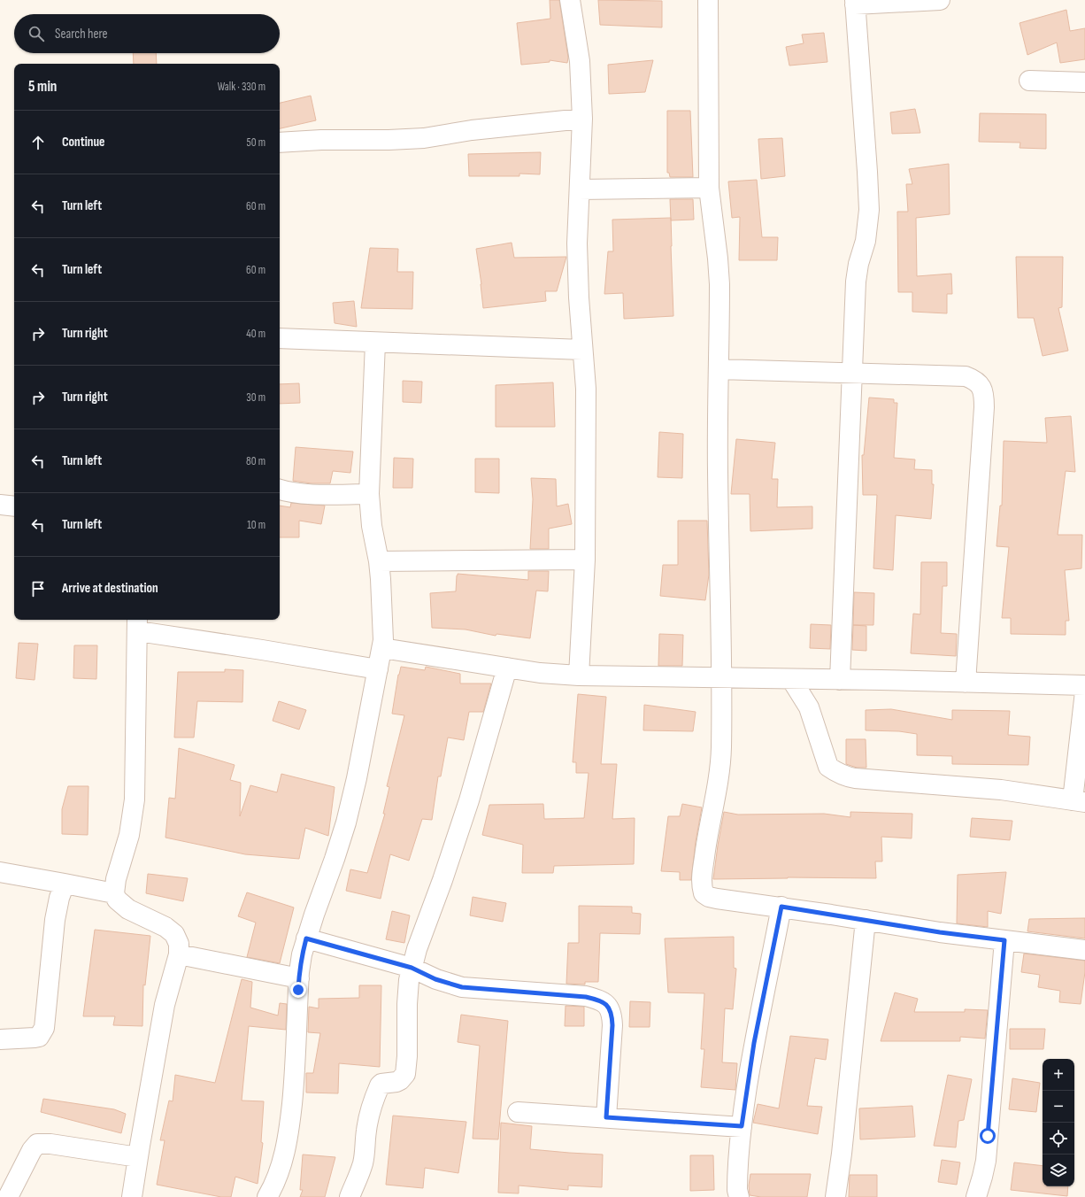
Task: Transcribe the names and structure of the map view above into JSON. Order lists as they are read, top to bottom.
{
  "page": {
    "search": "Search here",
    "heading": ["5 min", "Walk · 330 m"],
    "list": [
      ["Continue", "50 m"],
      ["Turn left", "60 m"],
      ["Turn left", "60 m"],
      ["Turn right", "40 m"],
      ["Turn right", "30 m"],
      ["Turn left", "80 m"],
      ["Turn left", "10 m"],
      "Arrive at destination"
    ],
    "map_buttons": ["+", "−"]
  }
}
